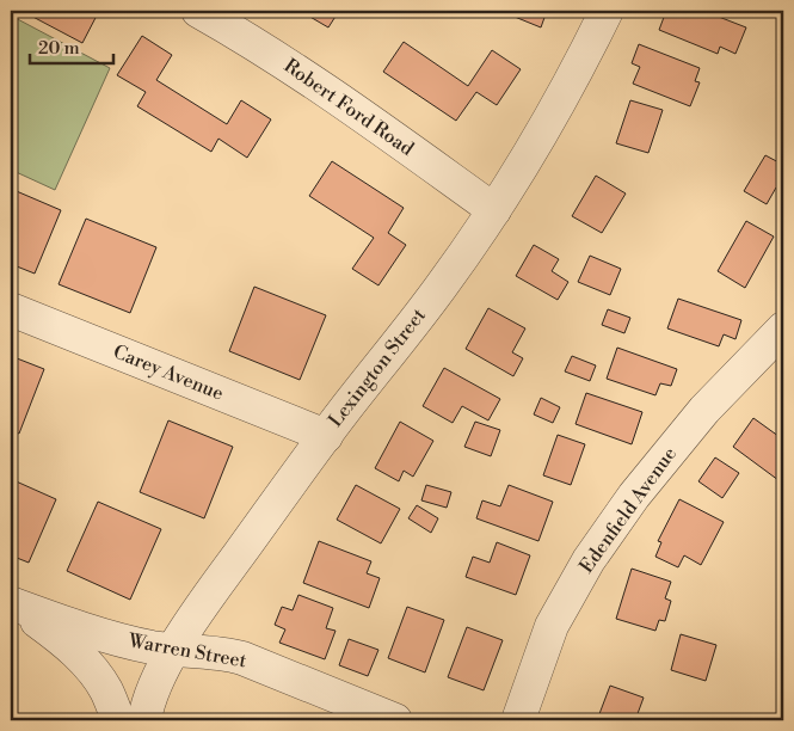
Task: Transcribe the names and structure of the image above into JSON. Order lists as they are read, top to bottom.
{
  "streets": {
    "street": [
      "Robert Ford Road",
      "Lexington Street",
      "Carey Avenue",
      "Edenfield Avenue",
      "Warren Street"
    ]
  },
  "crossings": [
    ["Robert Ford Road", "Lexington Street"],
    ["Lexington Street", "Carey Avenue"],
    ["Lexington Street", "Warren Street"]
  ],
  "scale_bar": "20 m"
}
